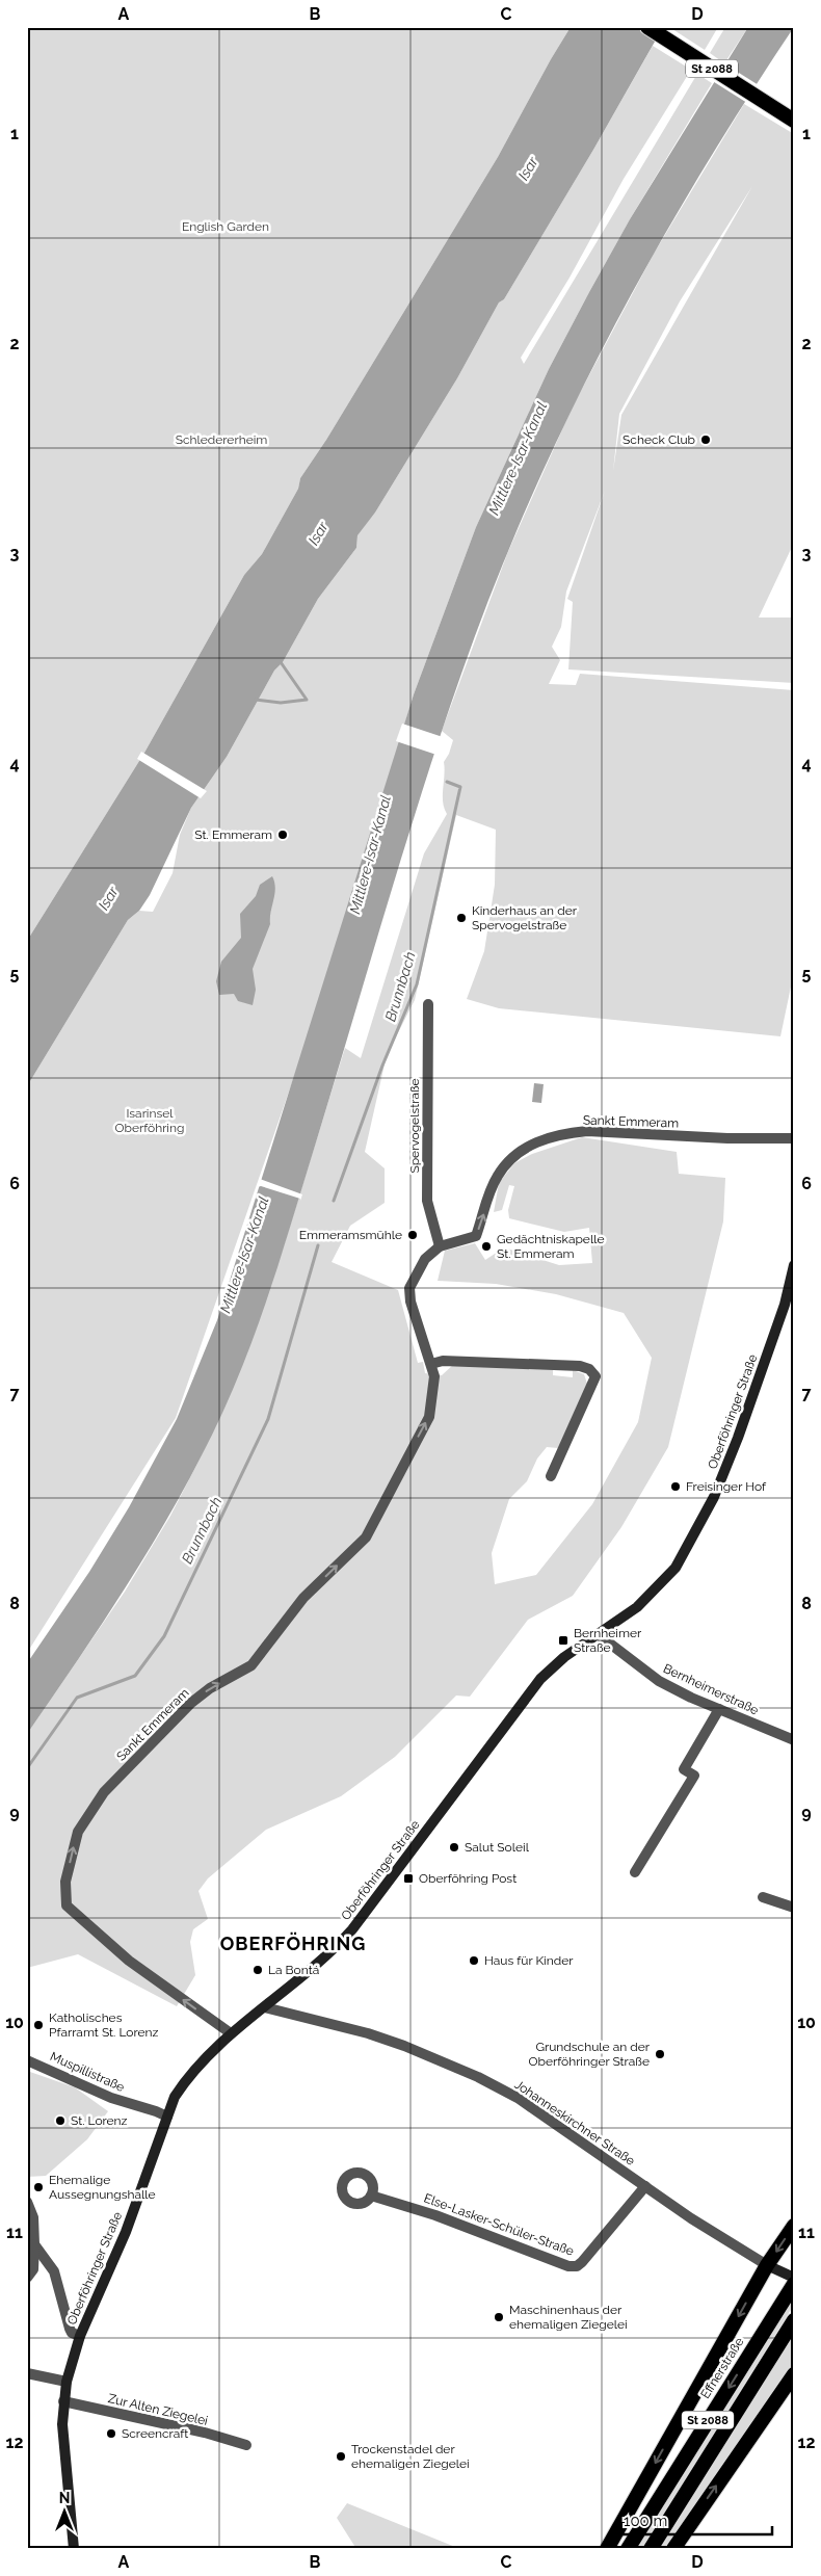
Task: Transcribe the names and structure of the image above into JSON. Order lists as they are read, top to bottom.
{
  "streets": {
    "highway": ["St 2088", "Effnerstraße"],
    "main road": ["Oberföhringer Straße", "Johanneskirchner Straße"],
    "street": [
      "Sankt Emmeram",
      "Spervogelstraße",
      "Bernheimerstraße",
      "Muspillistraße",
      "Else-Lasker-Schüler-Straße",
      "Zur Alten Ziegelei"
    ]
  },
  "crossings": [
    ["Sankt Emmeram", "Spervogelstraße"],
    ["Sankt Emmeram", "Oberföhringer Straße"],
    ["Oberföhringer Straße", "Bernheimerstraße"],
    ["Oberföhringer Straße", "Muspillistraße"],
    ["Oberföhringer Straße", "Johanneskirchner Straße"],
    ["Oberföhringer Straße", "Zur Alten Ziegelei"],
    ["Johanneskirchner Straße", "Else-Lasker-Schüler-Straße"]
  ],
  "districts": ["OBERFÖHRING"],
  "water": ["Isar", "Mittlere-Isar-Kanal", "Brunnbach"],
  "parks": ["English Garden", "Schledererheim", "Isarinsel Oberföhring"],
  "places": {
    "other": [
      "Scheck Club",
      "St. Emmeram",
      "Kinderhaus an der Spervogelstraße",
      "Emmeramsmühle",
      "Gedächtniskapelle St. Emmeram",
      "Freisinger Hof",
      "Salut Soleil",
      "Haus für Kinder",
      "La Bontá",
      "Katholisches Pfarramt St. Lorenz",
      "Grundschule an der Oberföhringer Straße",
      "St. Lorenz",
      "Ehemalige Aussegnungshalle",
      "Maschinenhaus der ehemaligen Ziegelei",
      "Screencraft",
      "Trockenstadel der ehemaligen Ziegelei"
    ],
    "transit": ["Bernheimer Straße", "Oberföhring Post"]
  },
  "scale_bar": "100 m",
  "north": "top",
  "grid": {
    "columns": [
      "A",
      "B",
      "C",
      "D"
    ],
    "rows": [
      "1",
      "2",
      "3",
      "4",
      "5",
      "6",
      "7",
      "8",
      "9",
      "10",
      "11",
      "12"
    ]
  }
}
